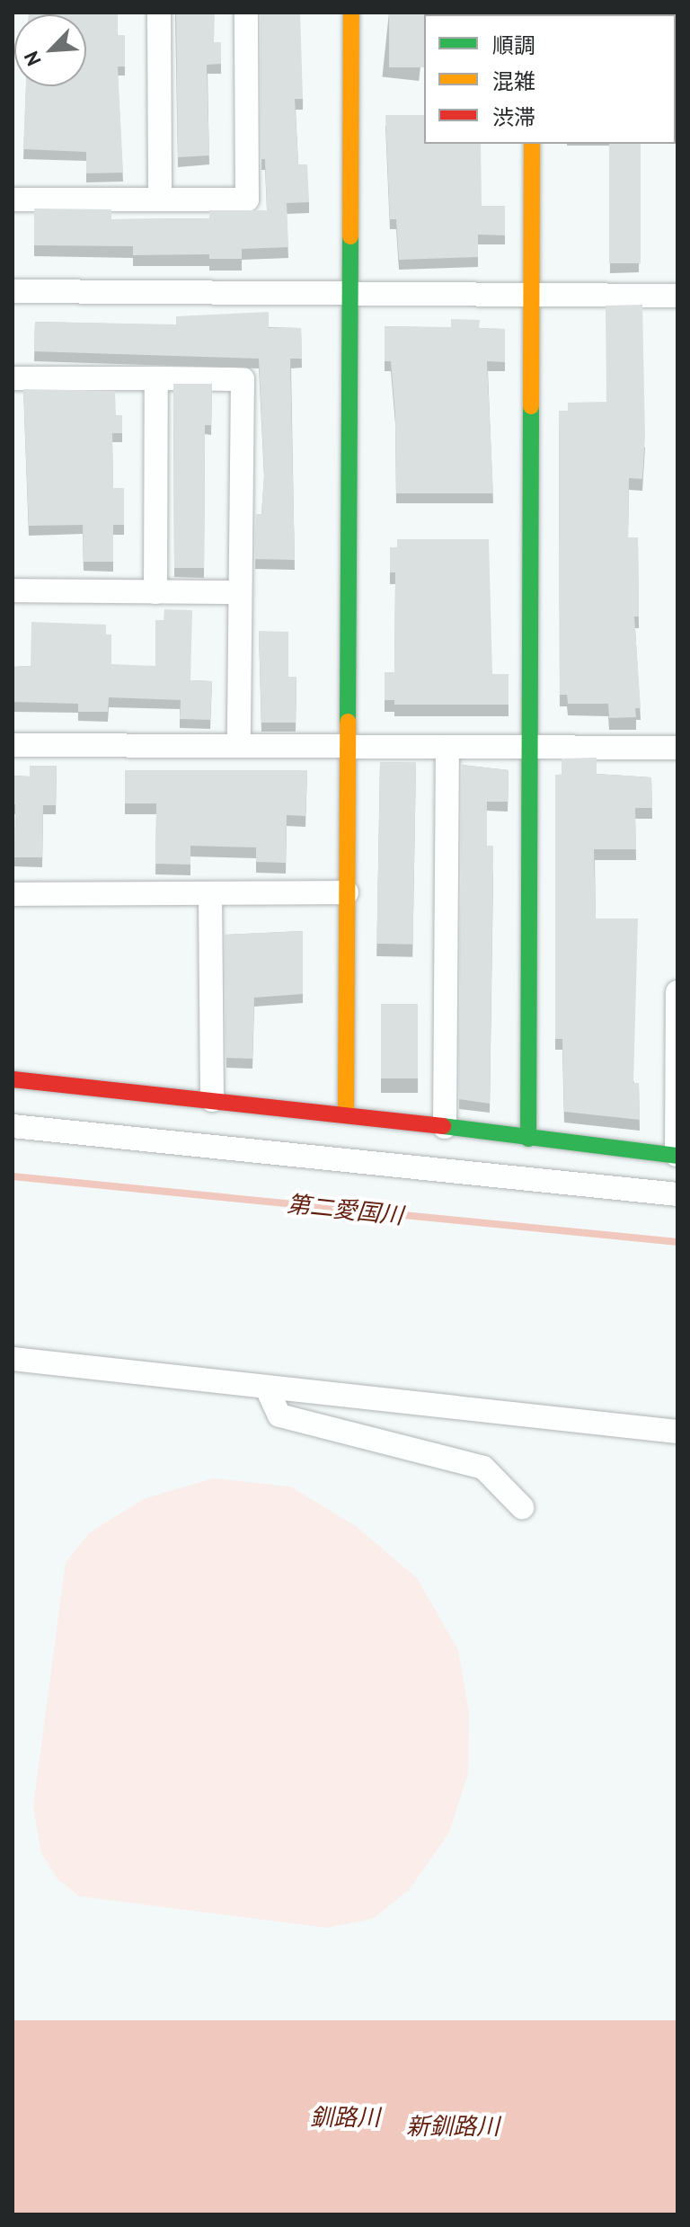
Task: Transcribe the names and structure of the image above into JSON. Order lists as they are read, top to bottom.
{
  "water": ["第二愛国川", "釧路川", "新釧路川"],
  "legend": ["順調", "混雑", "渋滞"],
  "north": "bottom left"
}
